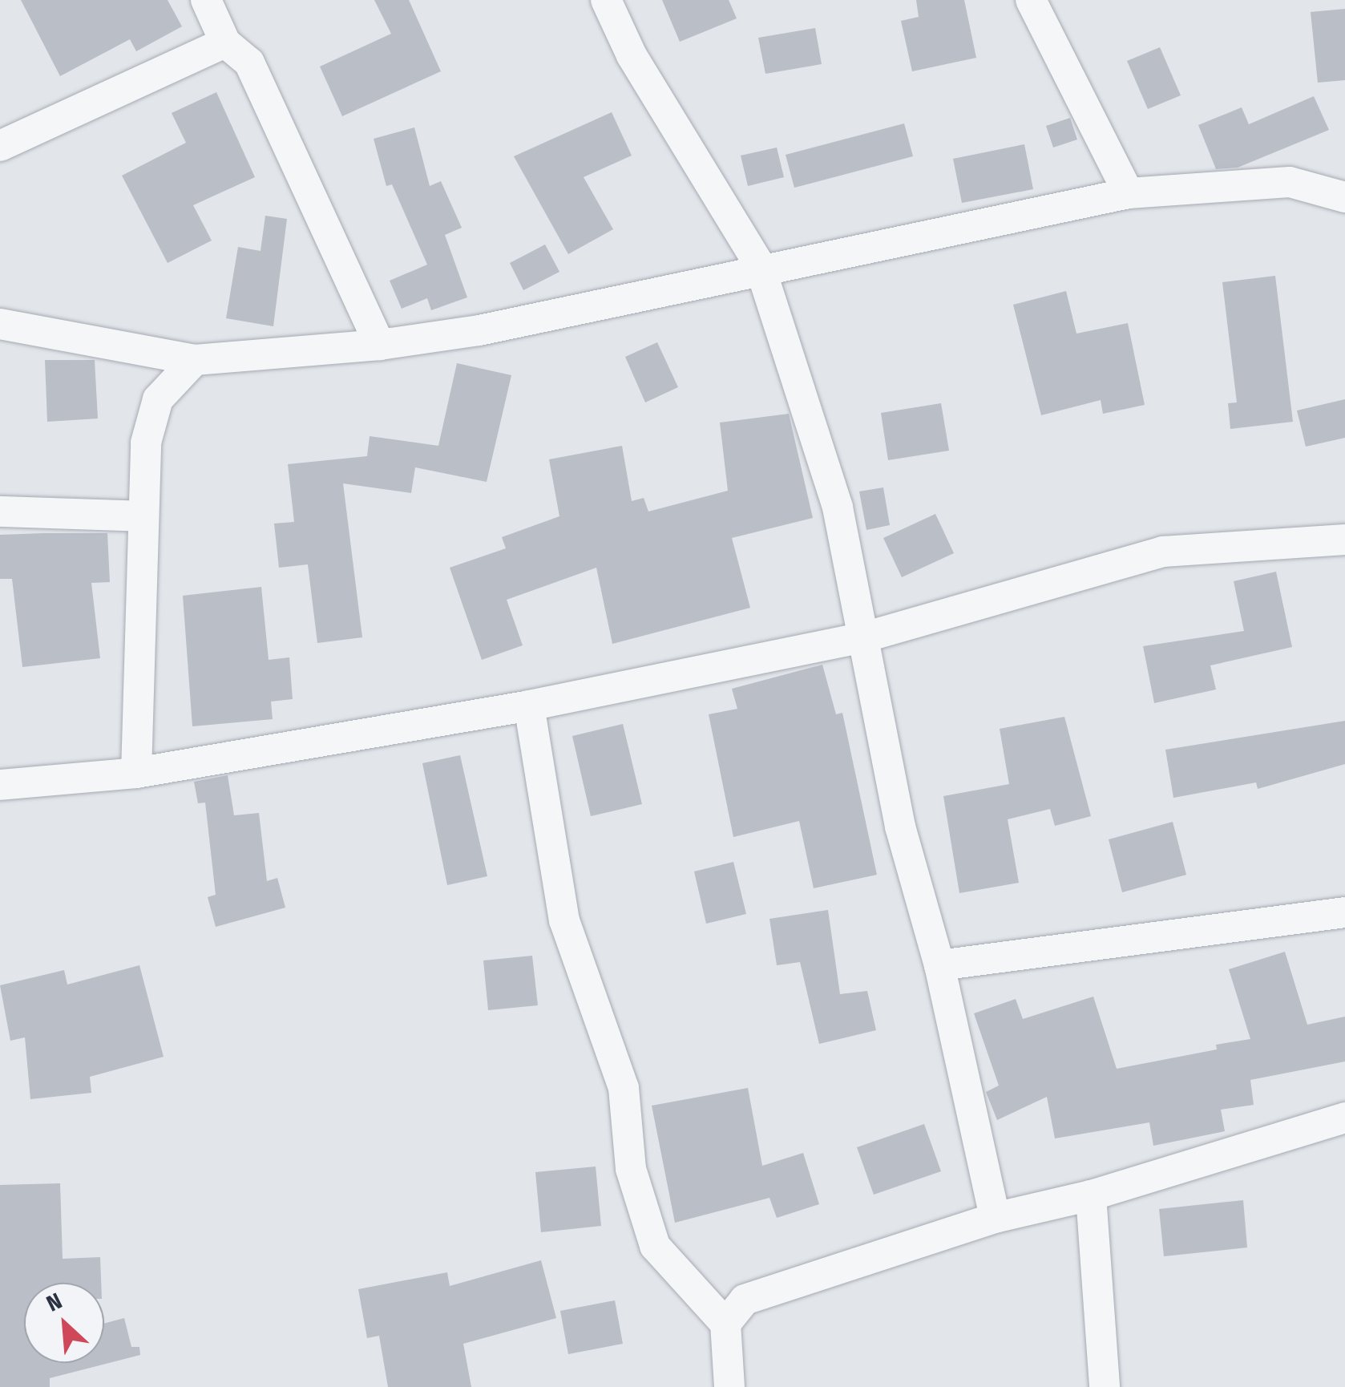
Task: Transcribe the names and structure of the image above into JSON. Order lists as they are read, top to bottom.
{
  "north": "top left"
}
